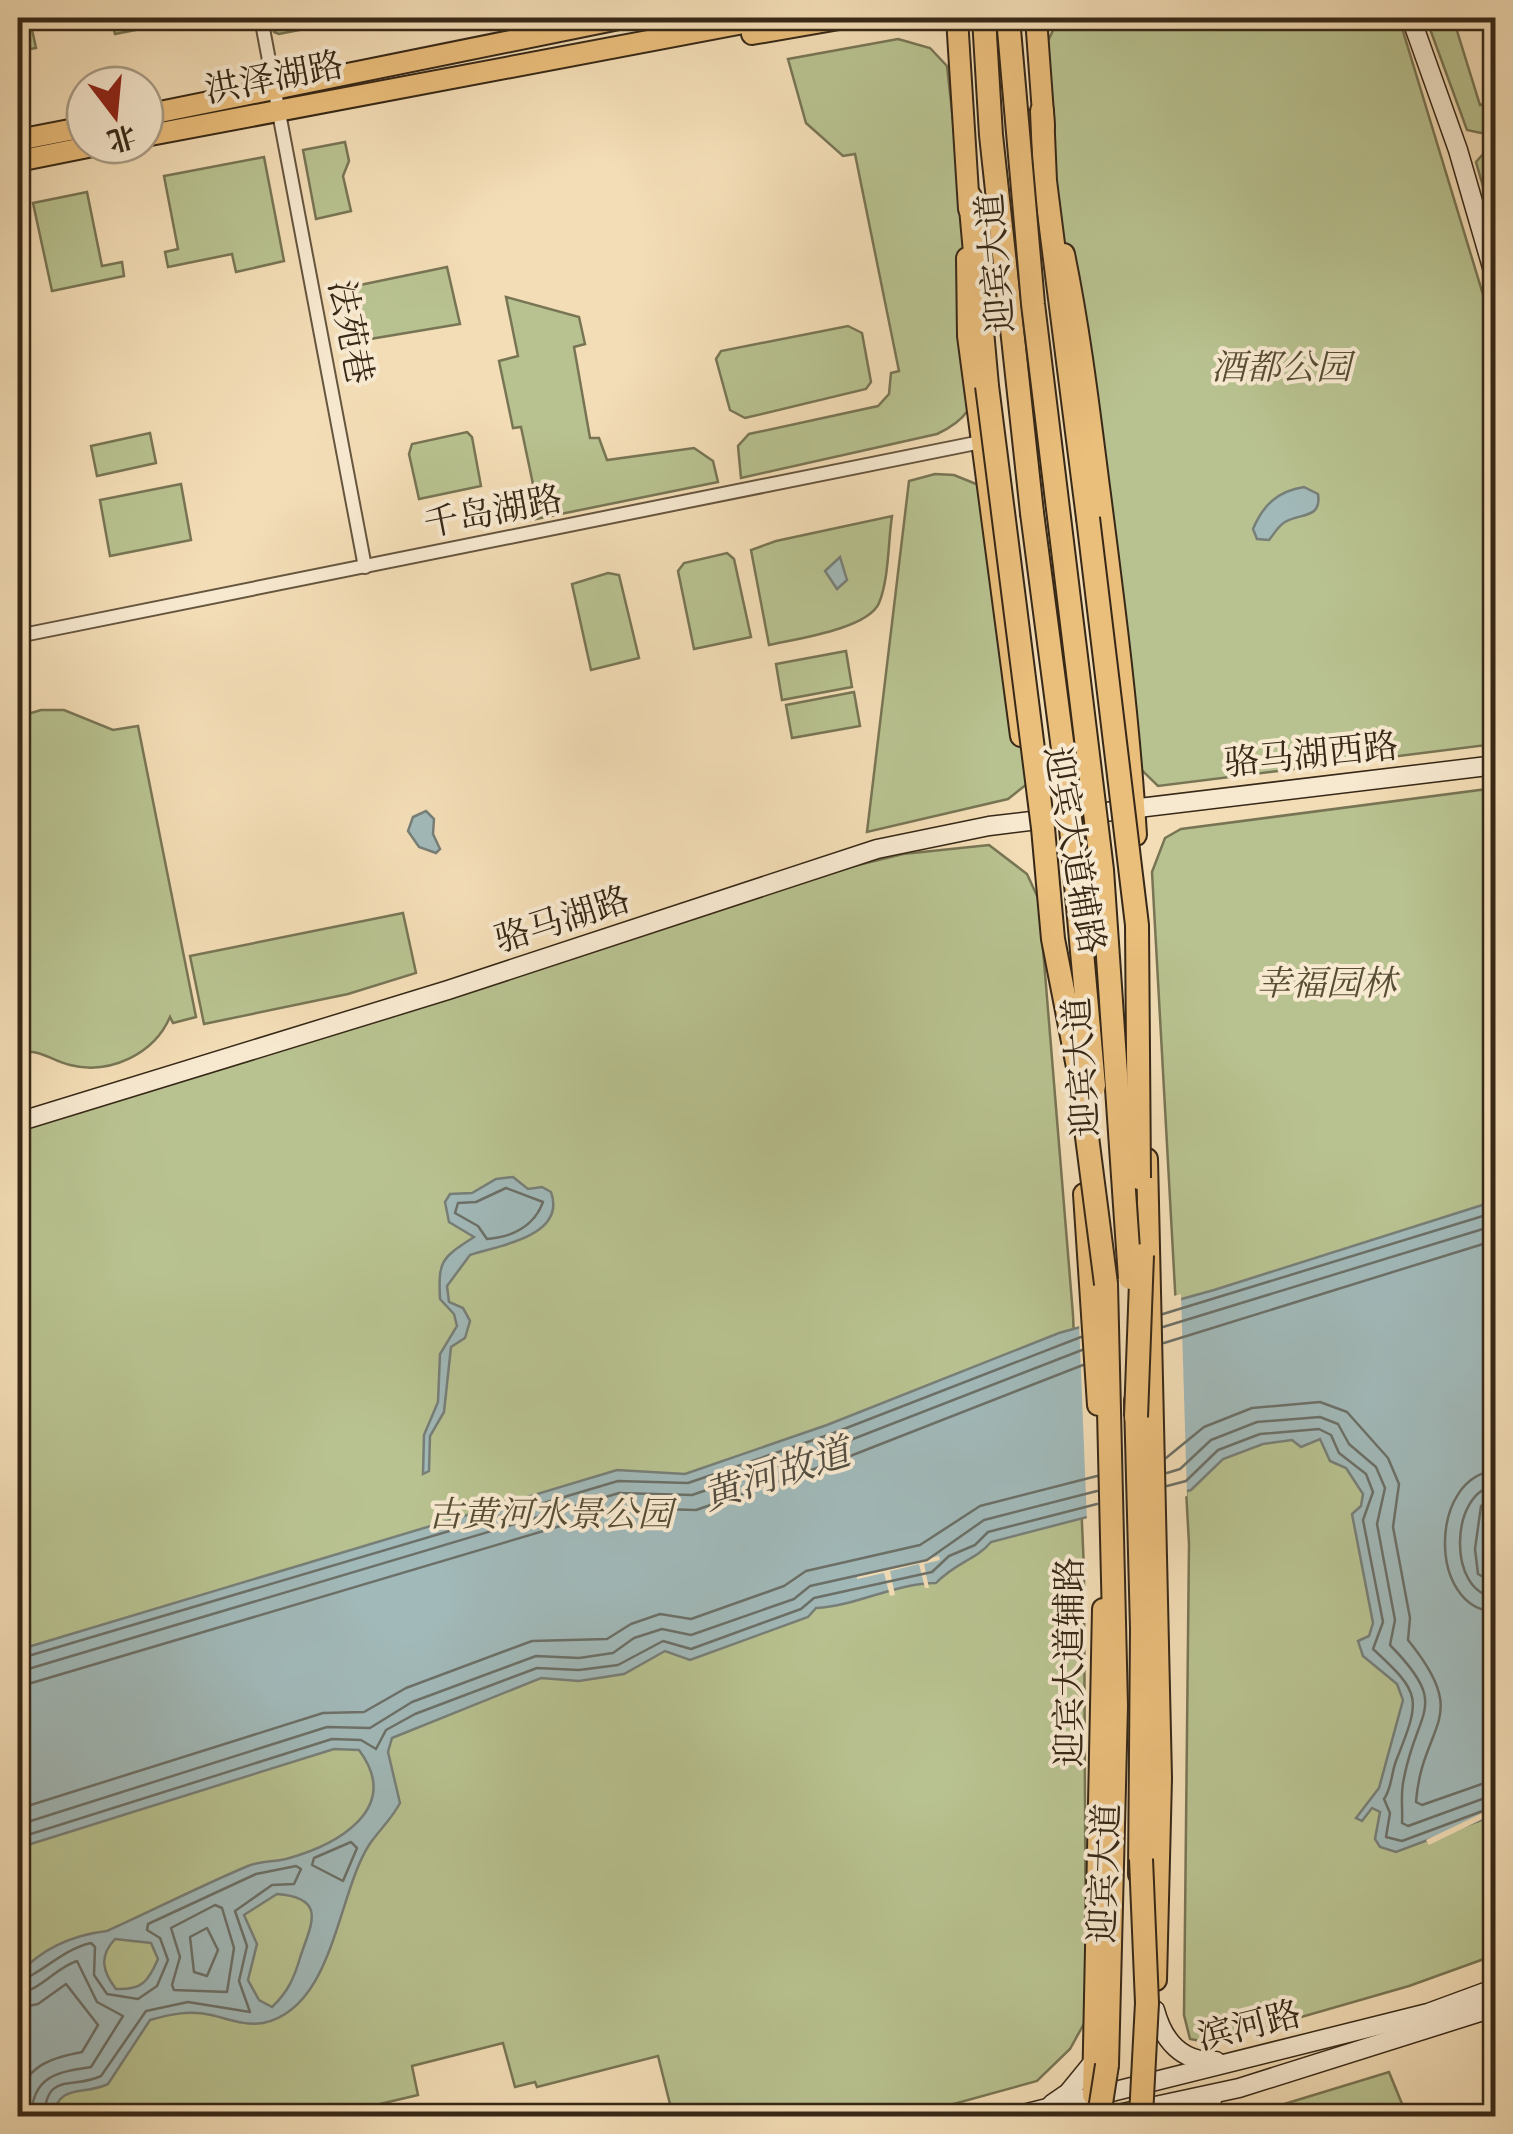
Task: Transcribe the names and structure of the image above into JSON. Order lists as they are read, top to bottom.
{
  "streets": {
    "highway": ["迎宾大道"],
    "main road": ["洪泽湖路", "迎宾大道辅路"],
    "street": [
      "法苑巷",
      "千岛湖路",
      "骆马湖西路",
      "骆马湖路",
      "滨河路"
    ]
  },
  "crossings": [
    ["洪泽湖路", "法苑巷"],
    ["迎宾大道", "迎宾大道辅路"],
    ["迎宾大道", "滨河路"],
    ["法苑巷", "千岛湖路"],
    ["千岛湖路", "迎宾大道辅路"],
    ["骆马湖西路", "迎宾大道辅路"],
    ["骆马湖西路", "骆马湖路"],
    ["迎宾大道辅路", "骆马湖路"],
    ["迎宾大道辅路", "滨河路"]
  ],
  "water": ["黄河故道"],
  "parks": ["酒都公园", "幸福园林", "古黄河水景公园"],
  "north": "bottom"
}
